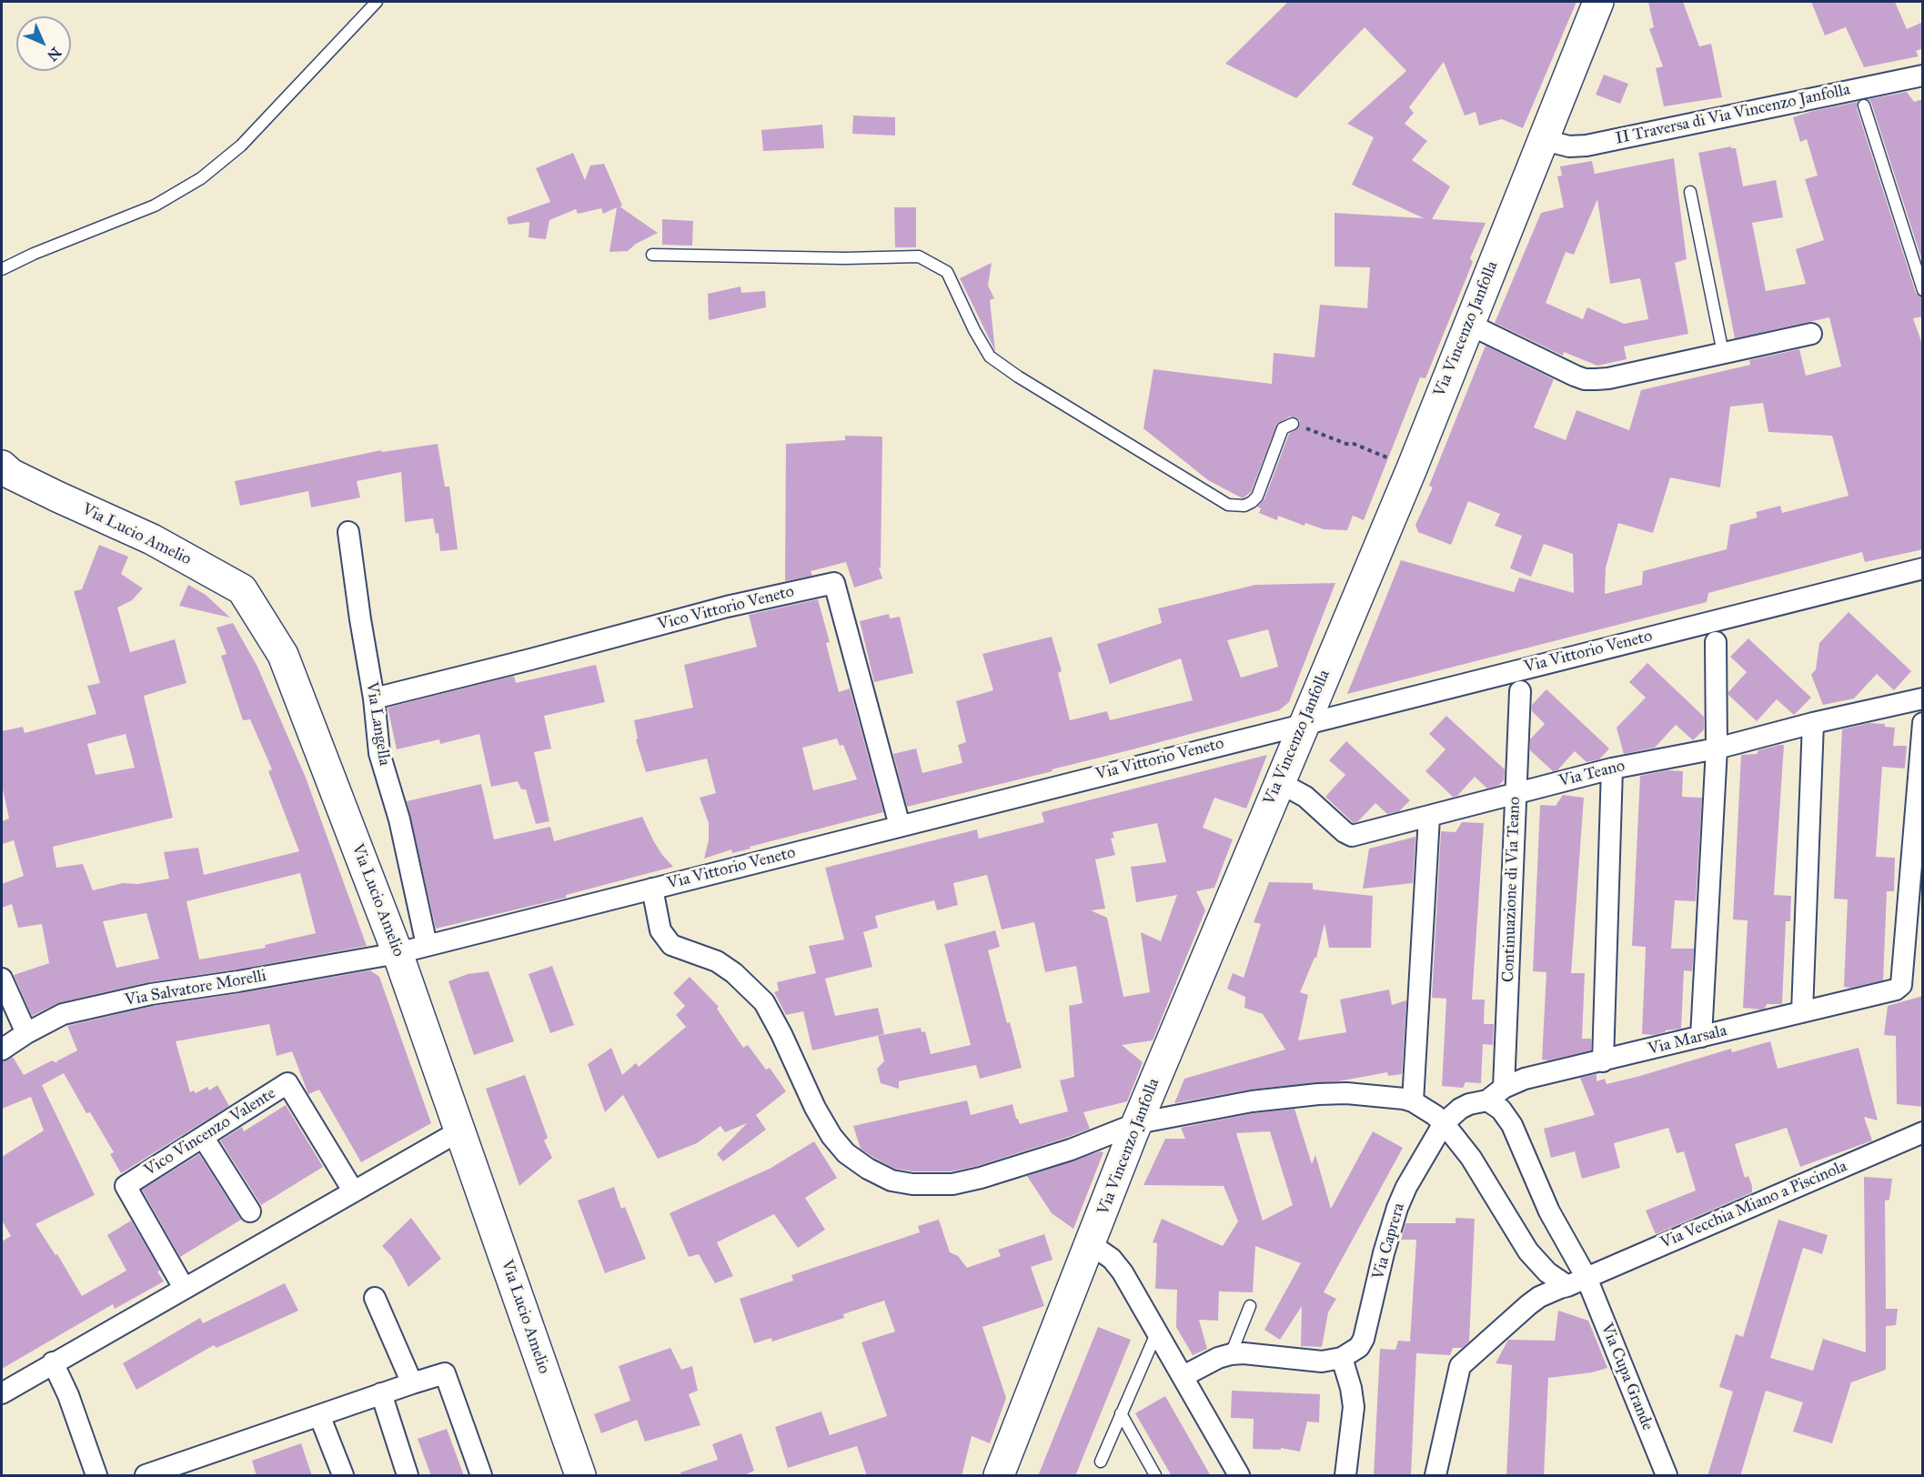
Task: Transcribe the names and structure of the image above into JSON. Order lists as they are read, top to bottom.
{
  "streets": {
    "main road": ["Via Vincenzo Janfolla", "Via Lucio Amelio"],
    "street": [
      "II Traversa di Via Vincenzo Janfolla",
      "Vico Vittorio Veneto",
      "Via Vittorio Veneto",
      "Via Langella",
      "Via Teano",
      "Continuazione di Via Teano",
      "Via Salvatore Morelli",
      "Via Marsala",
      "Vico Vincenzo Valente",
      "Via Vecchia Miano a Piscinola",
      "Via Caprera",
      "Via Cupa Grande"
    ]
  },
  "crossings": [
    ["II Traversa di Via Vincenzo Janfolla", "Via Vincenzo Janfolla"],
    ["Via Vincenzo Janfolla", "Via Vittorio Veneto"],
    ["Via Vincenzo Janfolla", "Via Teano"],
    ["Via Lucio Amelio", "Via Vittorio Veneto"],
    ["Via Lucio Amelio", "Via Salvatore Morelli"],
    ["Vico Vittorio Veneto", "Via Vittorio Veneto"],
    ["Vico Vittorio Veneto", "Via Langella"],
    ["Via Vittorio Veneto", "Via Langella"],
    ["Via Vittorio Veneto", "Via Salvatore Morelli"],
    ["Via Teano", "Continuazione di Via Teano"],
    ["Continuazione di Via Teano", "Via Marsala"],
    ["Via Vecchia Miano a Piscinola", "Via Cupa Grande"]
  ],
  "north": "bottom right"
}
